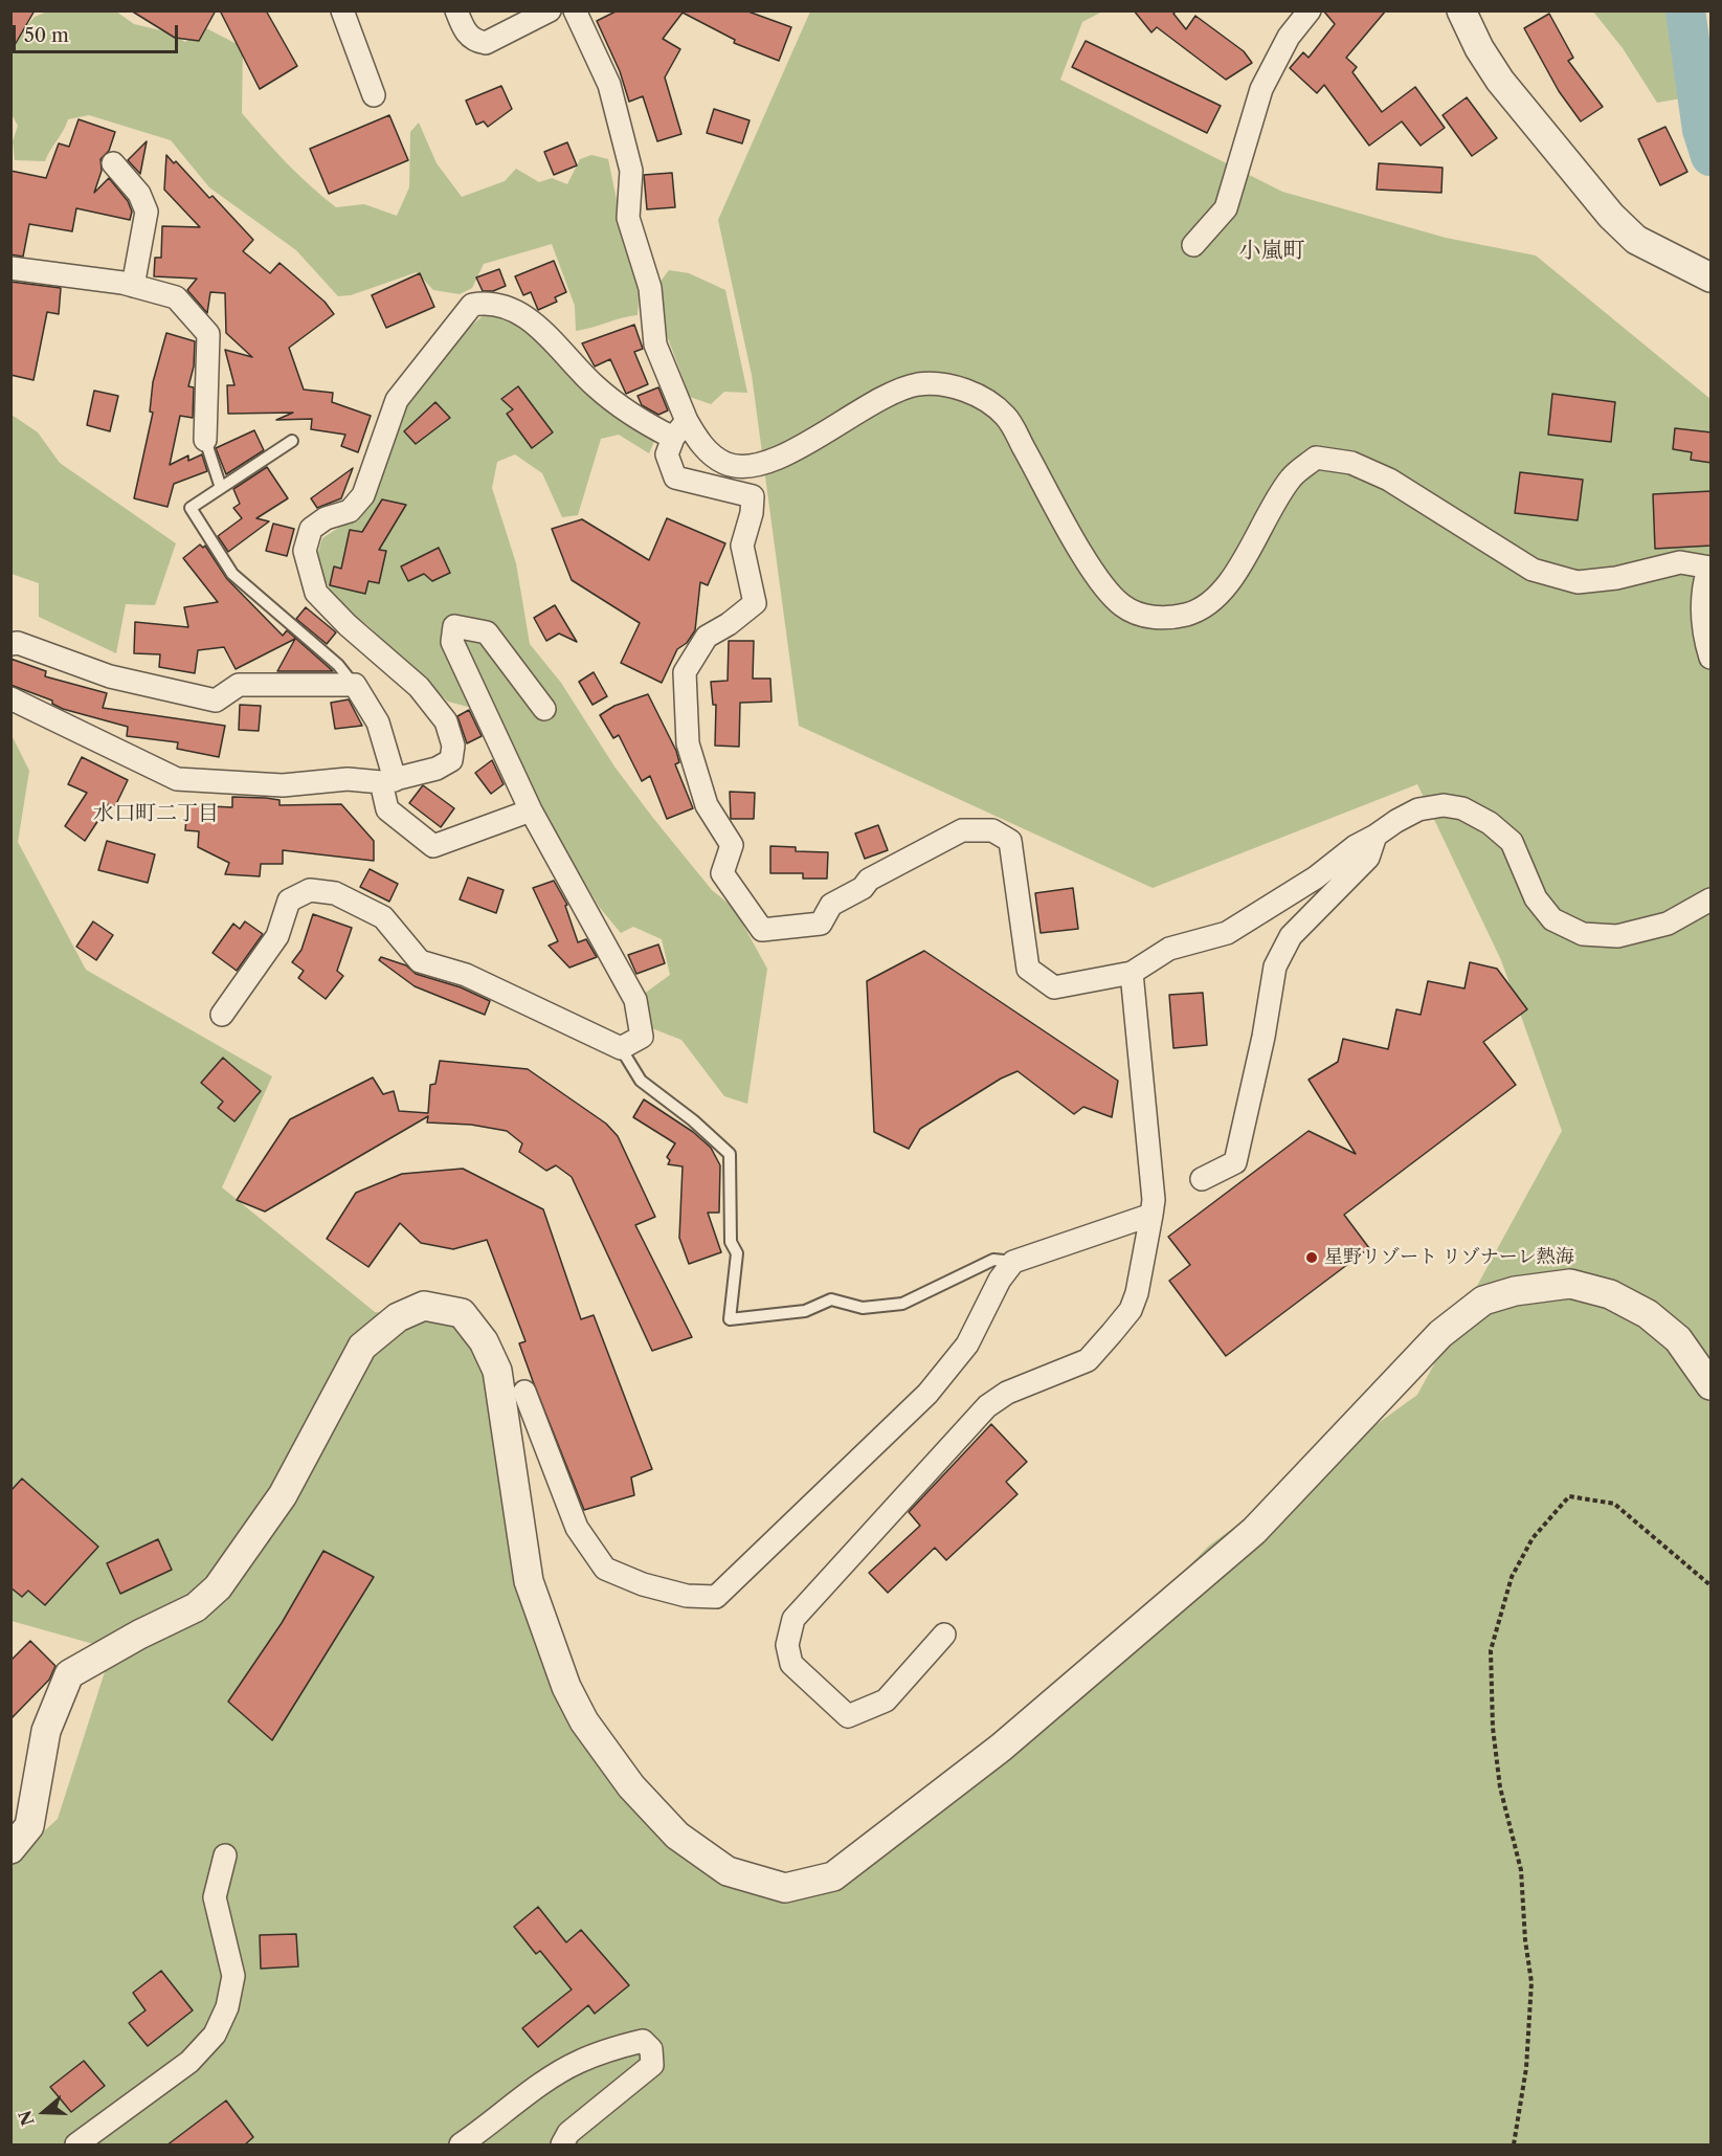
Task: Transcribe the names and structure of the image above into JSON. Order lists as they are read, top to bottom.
{
  "districts": ["小嵐町", "水口町二丁目"],
  "places": ["星野リゾート リゾナーレ熱海"],
  "scale_bar": "50 m",
  "north": "left"
}
